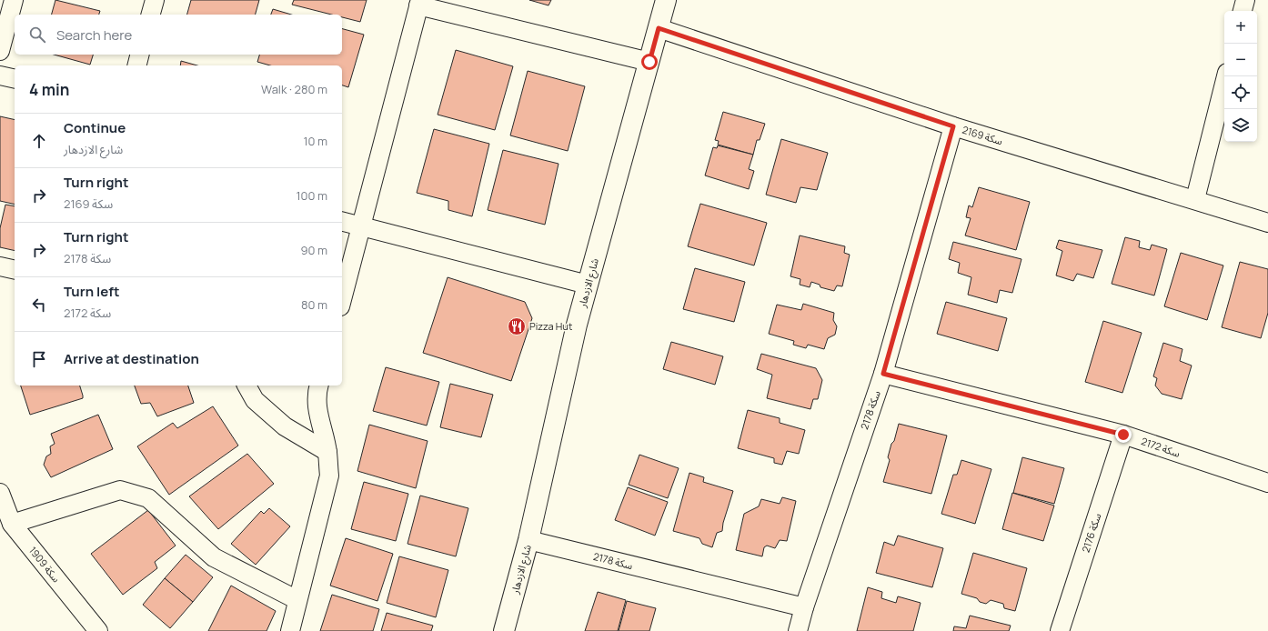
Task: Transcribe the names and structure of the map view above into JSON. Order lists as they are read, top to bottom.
{
  "streets": {
    "street": [
      "سكة 2169",
      "شارع الازدهار",
      "سكة 2178",
      "سكة 2172",
      "سكة 2176",
      "سكة 1909"
    ]
  },
  "crossings": [
    ["سكة 2169", "شارع الازدهار"],
    ["سكة 2169", "سكة 2178"],
    ["شارع الازدهار", "سكة 2178"],
    ["سكة 2178", "سكة 2172"],
    ["سكة 2172", "سكة 2176"]
  ],
  "places": {
    "restaurant": ["Pizza Hut"]
  },
  "page": {
    "map_buttons": ["+", "−"],
    "search": "Search here",
    "heading": ["4 min", "Walk · 280 m"],
    "list": [
      ["Continue", "شارع الازدهار", "10 m"],
      ["Turn right", "سكة 2169", "100 m"],
      ["Turn right", "سكة 2178", "90 m"],
      ["Turn left", "سكة 2172", "80 m"],
      "Arrive at destination"
    ]
  }
}
